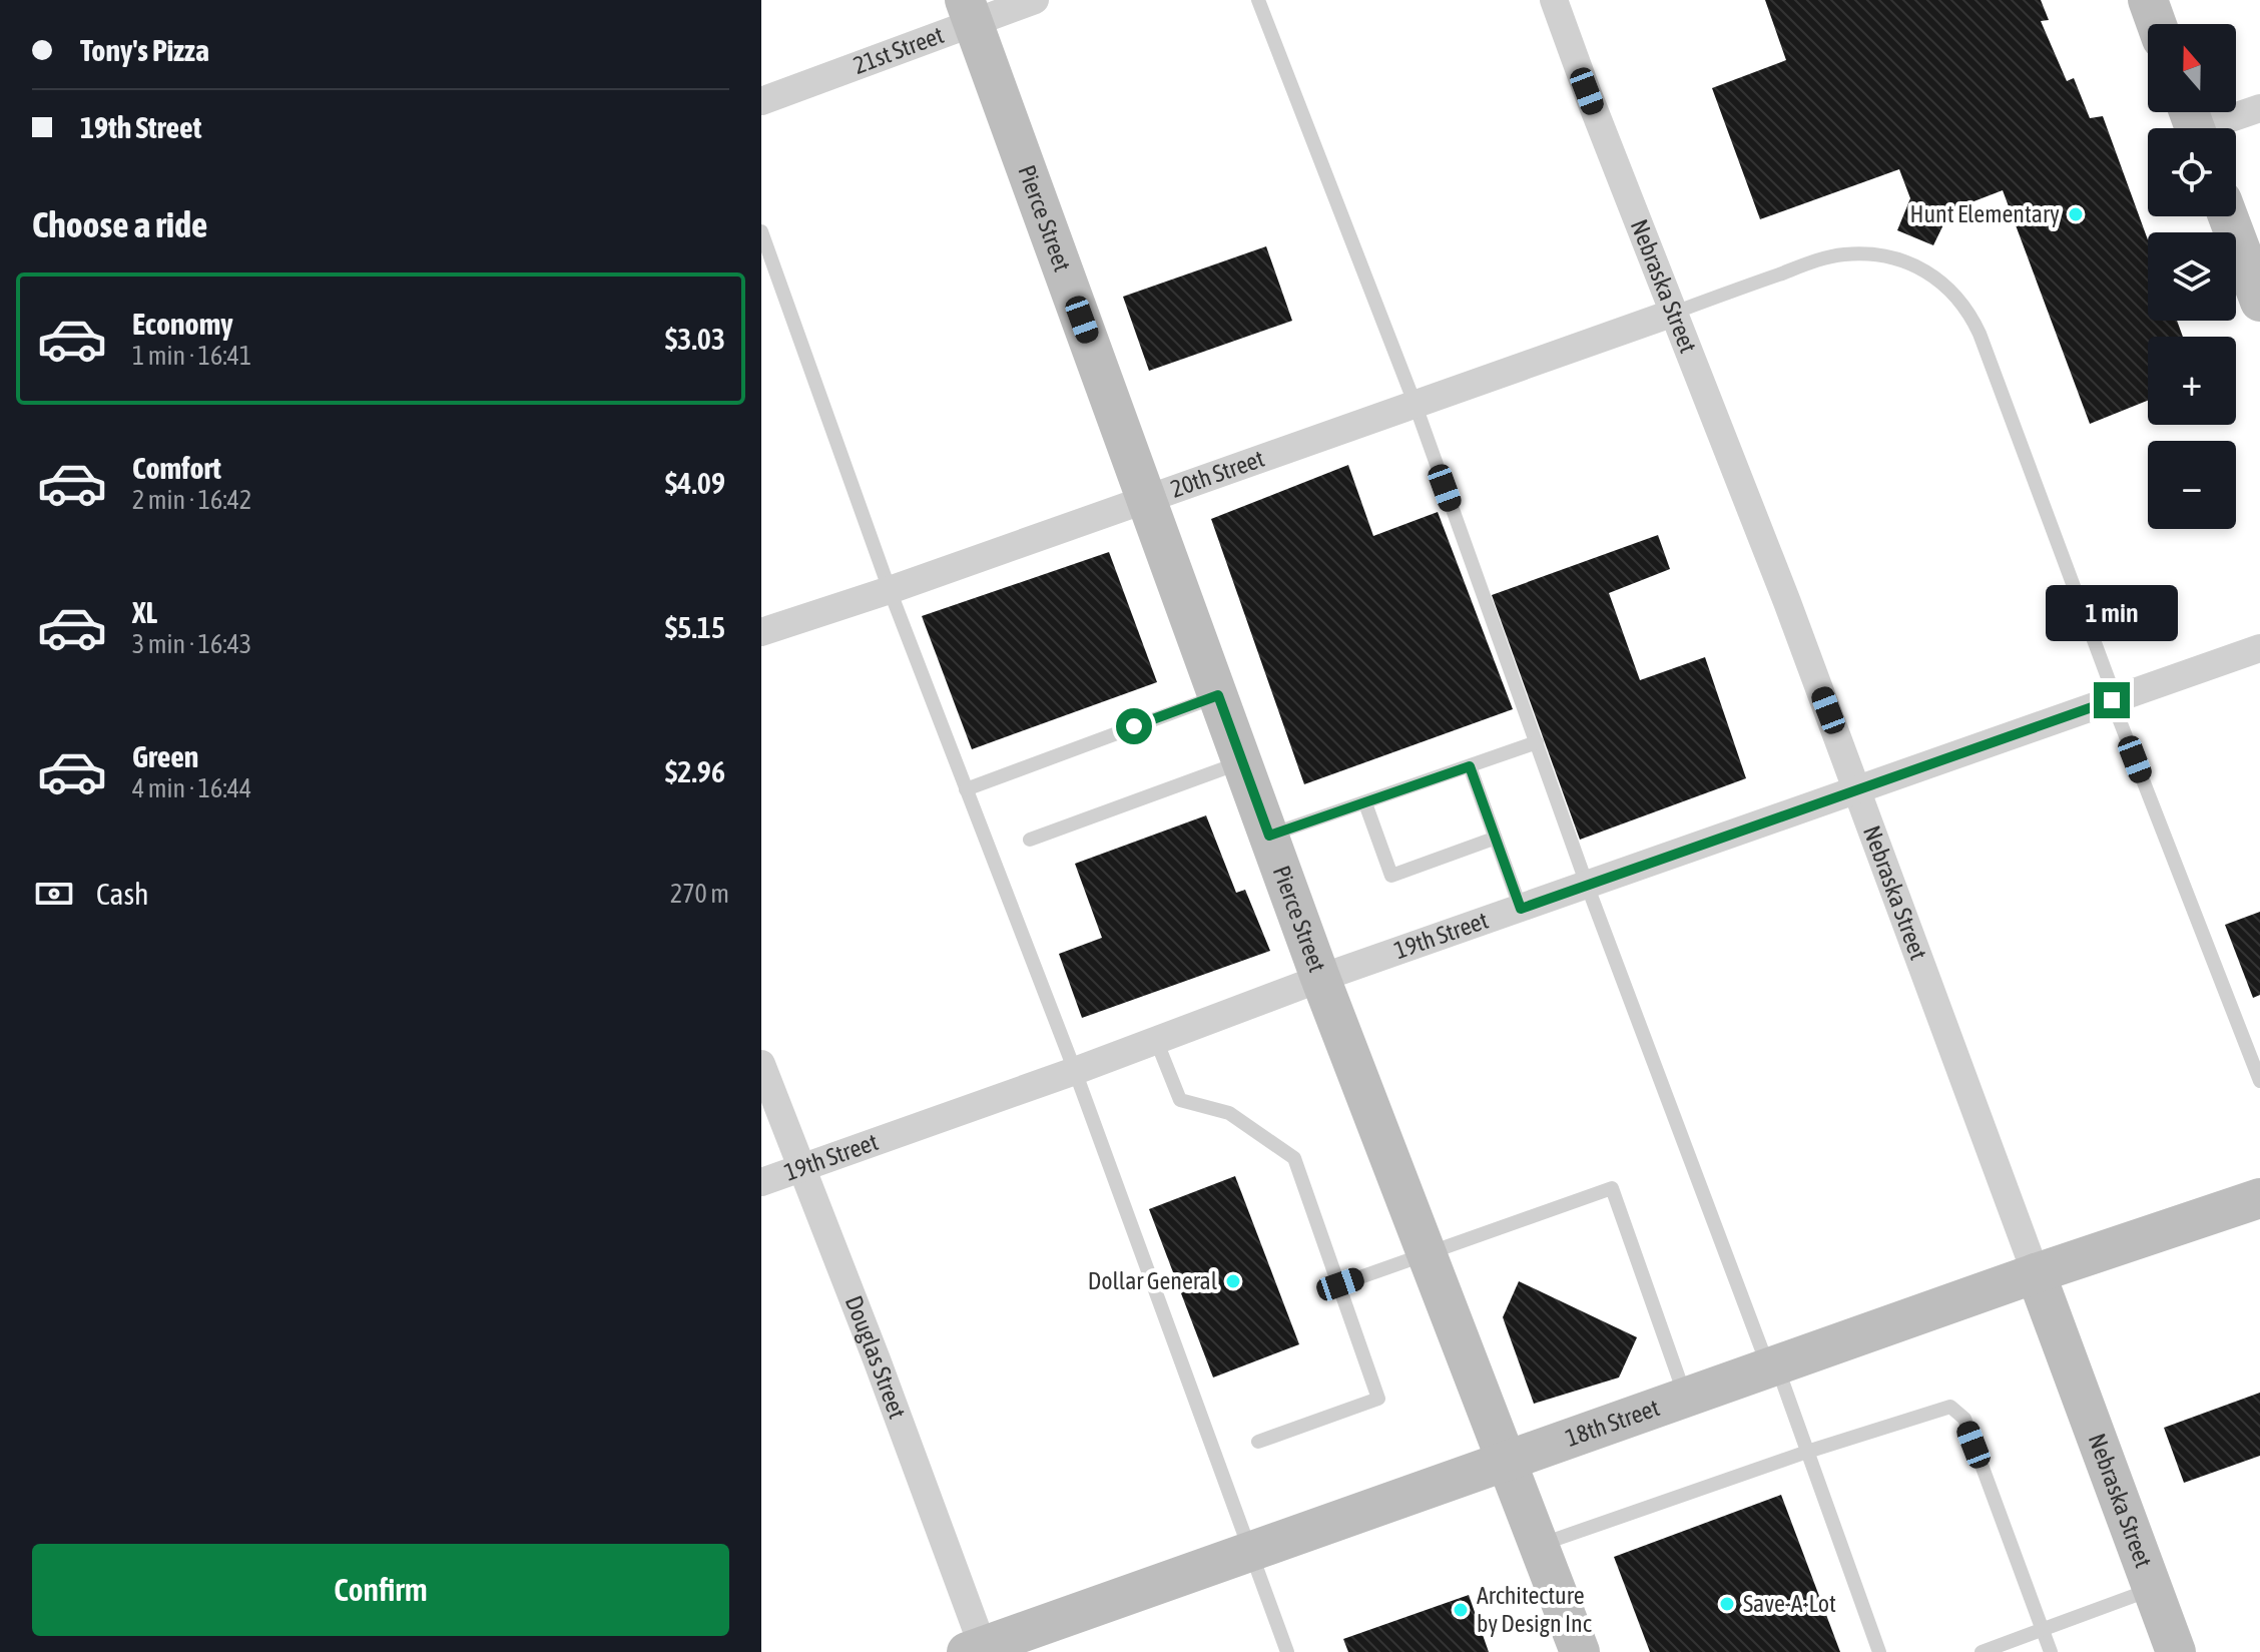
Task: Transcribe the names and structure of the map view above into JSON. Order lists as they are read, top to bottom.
{
  "streets": {
    "main road": ["Pierce Street", "Nebraska Street", "18th Street"],
    "street": [
      "21st Street",
      "20th Street",
      "19th Street",
      "Douglas Street"
    ]
  },
  "crossings": [
    ["21st Street", "Pierce Street"],
    ["Pierce Street", "20th Street"],
    ["Pierce Street", "19th Street"],
    ["Pierce Street", "18th Street"],
    ["Nebraska Street", "20th Street"],
    ["Nebraska Street", "19th Street"],
    ["Nebraska Street", "18th Street"],
    ["19th Street", "Douglas Street"],
    ["Douglas Street", "18th Street"]
  ],
  "places": [
    "Hunt Elementary",
    "Dollar General",
    "Save-A-Lot",
    "Architecture by Design Inc"
  ],
  "north": "top",
  "page": {
    "banner": ["Tony's Pizza", "19th Street"],
    "map_buttons": ["+", "−"],
    "heading": "Choose a ride",
    "list": [
      {
        "name": "Economy",
        "note": "1 min · 16:41",
        "value": "$3.03"
      },
      {
        "name": "Comfort",
        "note": "2 min · 16:42",
        "value": "$4.09"
      },
      {
        "name": "XL",
        "note": "3 min · 16:43",
        "value": "$5.15"
      },
      {
        "name": "Green",
        "note": "4 min · 16:44",
        "value": "$2.96"
      }
    ],
    "bubble": "1 min",
    "pay": ["Cash", "270 m"],
    "buttons": "Confirm"
  }
}
